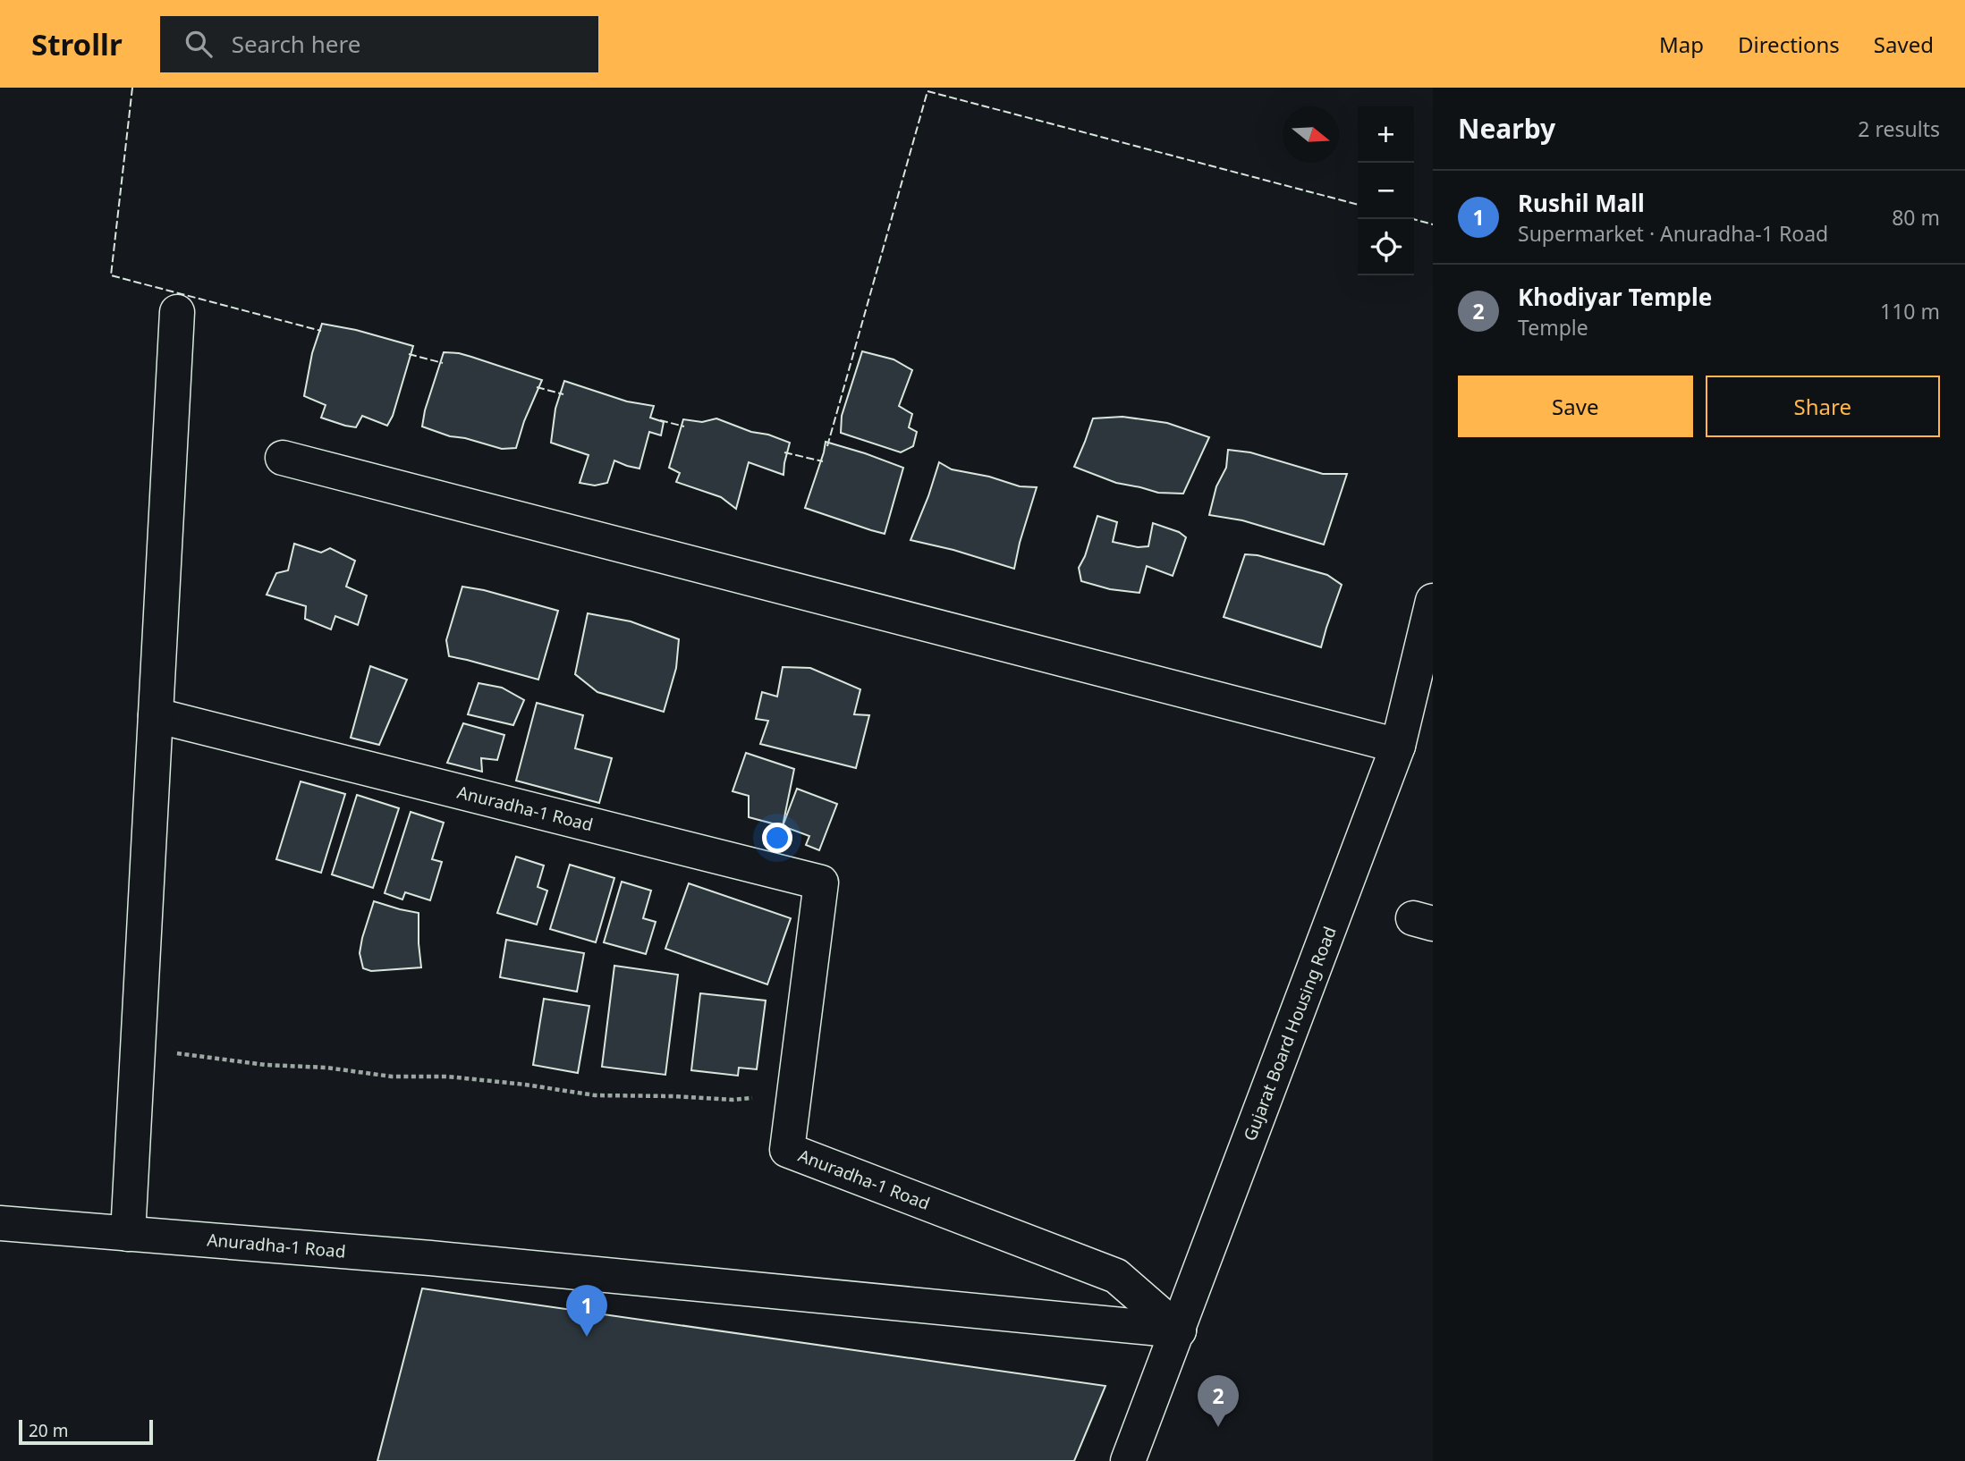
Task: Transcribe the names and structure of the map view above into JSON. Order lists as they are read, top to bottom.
{
  "streets": {
    "street": ["Anuradha-1 Road", "Gujarat Board Housing Road"]
  },
  "crossings": [
    ["Anuradha-1 Road", "Gujarat Board Housing Road"]
  ],
  "scale_bar": "20 m",
  "north": "right",
  "page": {
    "header": "Strollr",
    "search": "Search here",
    "nav": ["Map", "Directions", "Saved"],
    "heading": ["Nearby", "2 results"],
    "map_buttons": ["+", "−"],
    "list": [
      {
        "mark": "1",
        "name": "Rushil Mall",
        "note": "Supermarket · Anuradha-1 Road",
        "value": "80 m"
      },
      {
        "mark": "2",
        "name": "Khodiyar Temple",
        "note": "Temple",
        "value": "110 m"
      }
    ],
    "buttons": ["Save", "Share"],
    "pins": ["1", "2"],
    "scale": "20 m"
  }
}
